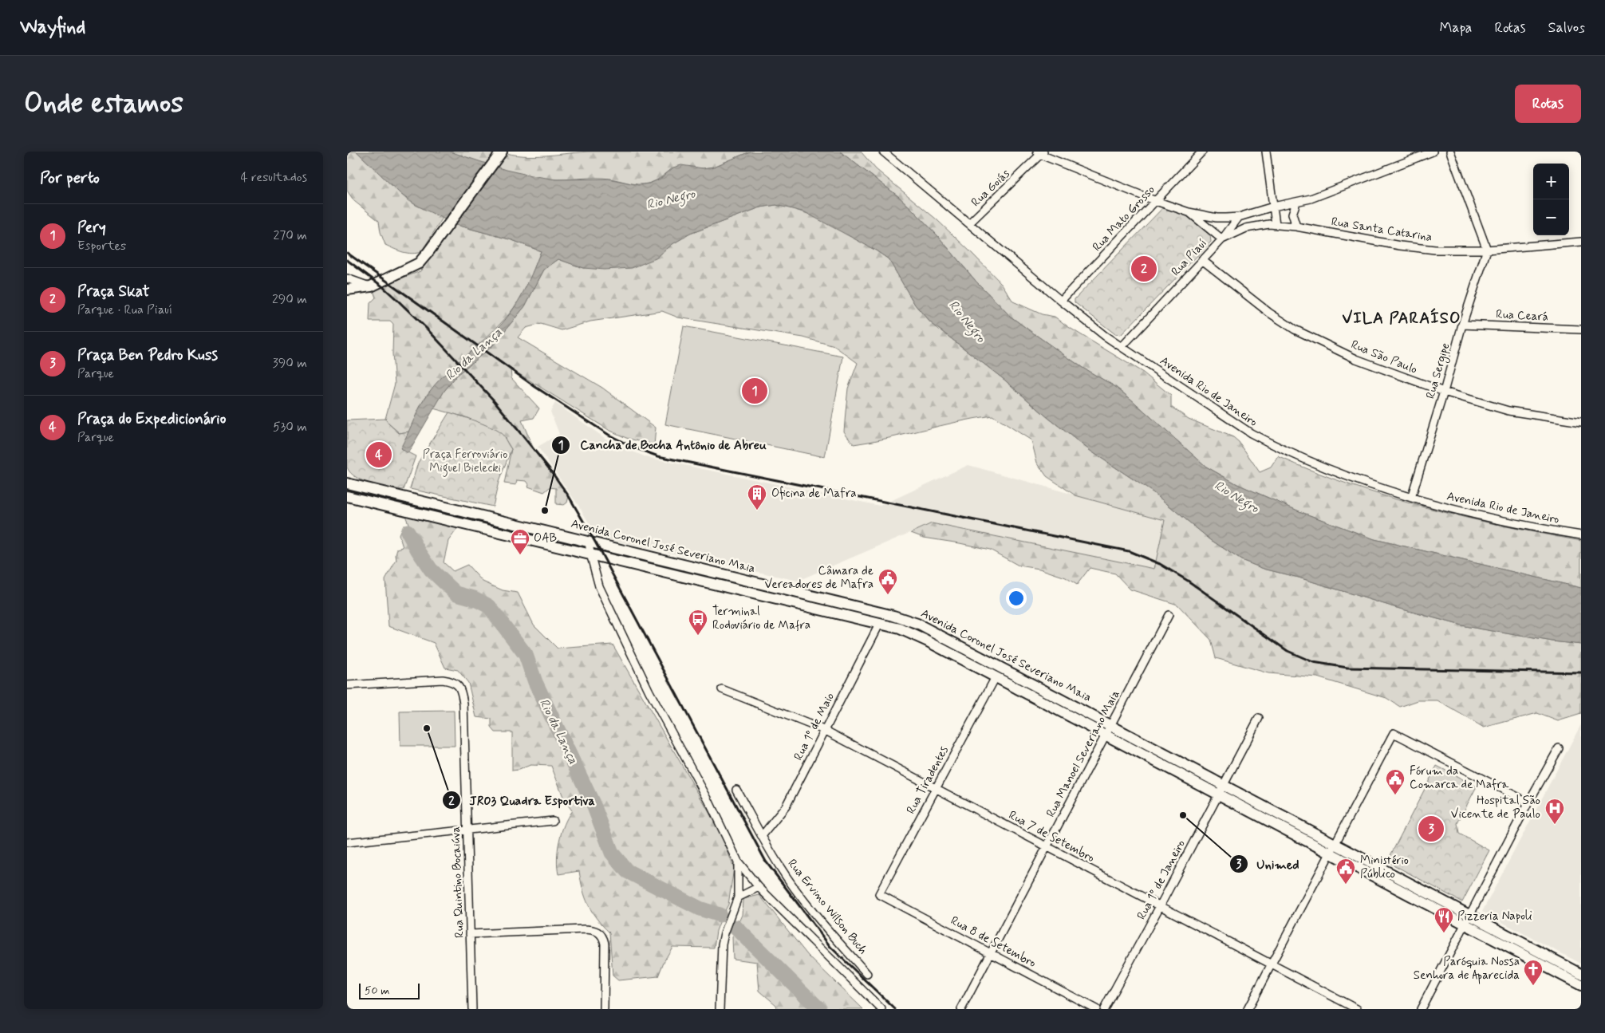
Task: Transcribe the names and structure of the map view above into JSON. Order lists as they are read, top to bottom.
{
  "streets": {
    "main road": ["Avenida Coronel José Severiano Maia"],
    "street": [
      "Rua Goiás",
      "Rua Mato Grosso",
      "Rua Santa Catarina",
      "Rua Piauí",
      "Rua Ceará",
      "Rua São Paulo",
      "Rua Sergipe",
      "Avenida Rio de Janeiro",
      "Rua 1º de Maio",
      "Rua Manoel Severiano Maia",
      "Rua Tiradentes",
      "Rua 7 de Setembro",
      "Rua 1º de Janeiro",
      "Rua Quintino Bocaiúva",
      "Rua Ervino Wilson Buch",
      "Rua 8 de Setembro"
    ]
  },
  "crossings": [
    ["Rua Goiás", "Avenida Rio de Janeiro"],
    ["Rua Mato Grosso", "Avenida Rio de Janeiro"],
    ["Rua Santa Catarina", "Rua Piauí"],
    ["Rua Santa Catarina", "Rua Sergipe"],
    ["Rua Piauí", "Rua São Paulo"],
    ["Rua Piauí", "Avenida Rio de Janeiro"],
    ["Rua Ceará", "Rua Sergipe"],
    ["Rua São Paulo", "Rua Sergipe"],
    ["Rua Sergipe", "Avenida Rio de Janeiro"],
    ["Avenida Coronel José Severiano Maia", "Rua 1º de Maio"],
    ["Avenida Coronel José Severiano Maia", "Rua Manoel Severiano Maia"],
    ["Avenida Coronel José Severiano Maia", "Rua Tiradentes"],
    ["Avenida Coronel José Severiano Maia", "Rua 1º de Janeiro"],
    ["Rua 1º de Maio", "Rua 7 de Setembro"],
    ["Rua 1º de Maio", "Rua Ervino Wilson Buch"],
    ["Rua Manoel Severiano Maia", "Rua 7 de Setembro"],
    ["Rua Manoel Severiano Maia", "Rua 8 de Setembro"],
    ["Rua Tiradentes", "Rua 7 de Setembro"],
    ["Rua Tiradentes", "Rua 8 de Setembro"],
    ["Rua 7 de Setembro", "Rua 1º de Janeiro"]
  ],
  "districts": ["VILA PARAÍSO"],
  "water": ["Rio Negro", "Rio da Lança"],
  "parks": ["Praça Ferroviário Miguel Bielecki"],
  "places": {
    "other": ["Cancha de Bocha Antônio de Abreu", "JR03 Quadra Esportiva", "Unimed"],
    "building": ["Oficina de Mafra"],
    "office": ["OAB"],
    "public building": ["Câmara de Vereadores de Mafra", "Fórum da Comarca de Mafra", "Ministério Público"],
    "bus stop": ["Terminal Rodoviário de Mafra"],
    "hospital": ["Hospital São Vicente de Paulo"],
    "restaurant": ["Pizzeria Napoli"],
    "church": ["Paróquia Nossa Senhora de Aparecida"]
  },
  "scale_bar": "50 m",
  "page": {
    "header": "Wayfind",
    "nav": ["Mapa", "Rotas", "Salvos"],
    "buttons": "Rotas",
    "title": "Onde estamos",
    "heading": ["Por perto", "4 resultados"],
    "map_buttons": ["+", "−"],
    "list": [
      {
        "mark": "1",
        "name": "Pery",
        "note": "Esportes",
        "value": "270 m"
      },
      {
        "mark": "2",
        "name": "Praça Skat",
        "note": "Parque · Rua Piauí",
        "value": "290 m"
      },
      {
        "mark": "3",
        "name": "Praça Ben Pedro Kuss",
        "note": "Parque",
        "value": "390 m"
      },
      {
        "mark": "4",
        "name": "Praça do Expedicionário",
        "note": "Parque",
        "value": "530 m"
      }
    ],
    "pins": [
      "2",
      "1",
      "4",
      "3"
    ],
    "scale": "50 m"
  }
}
